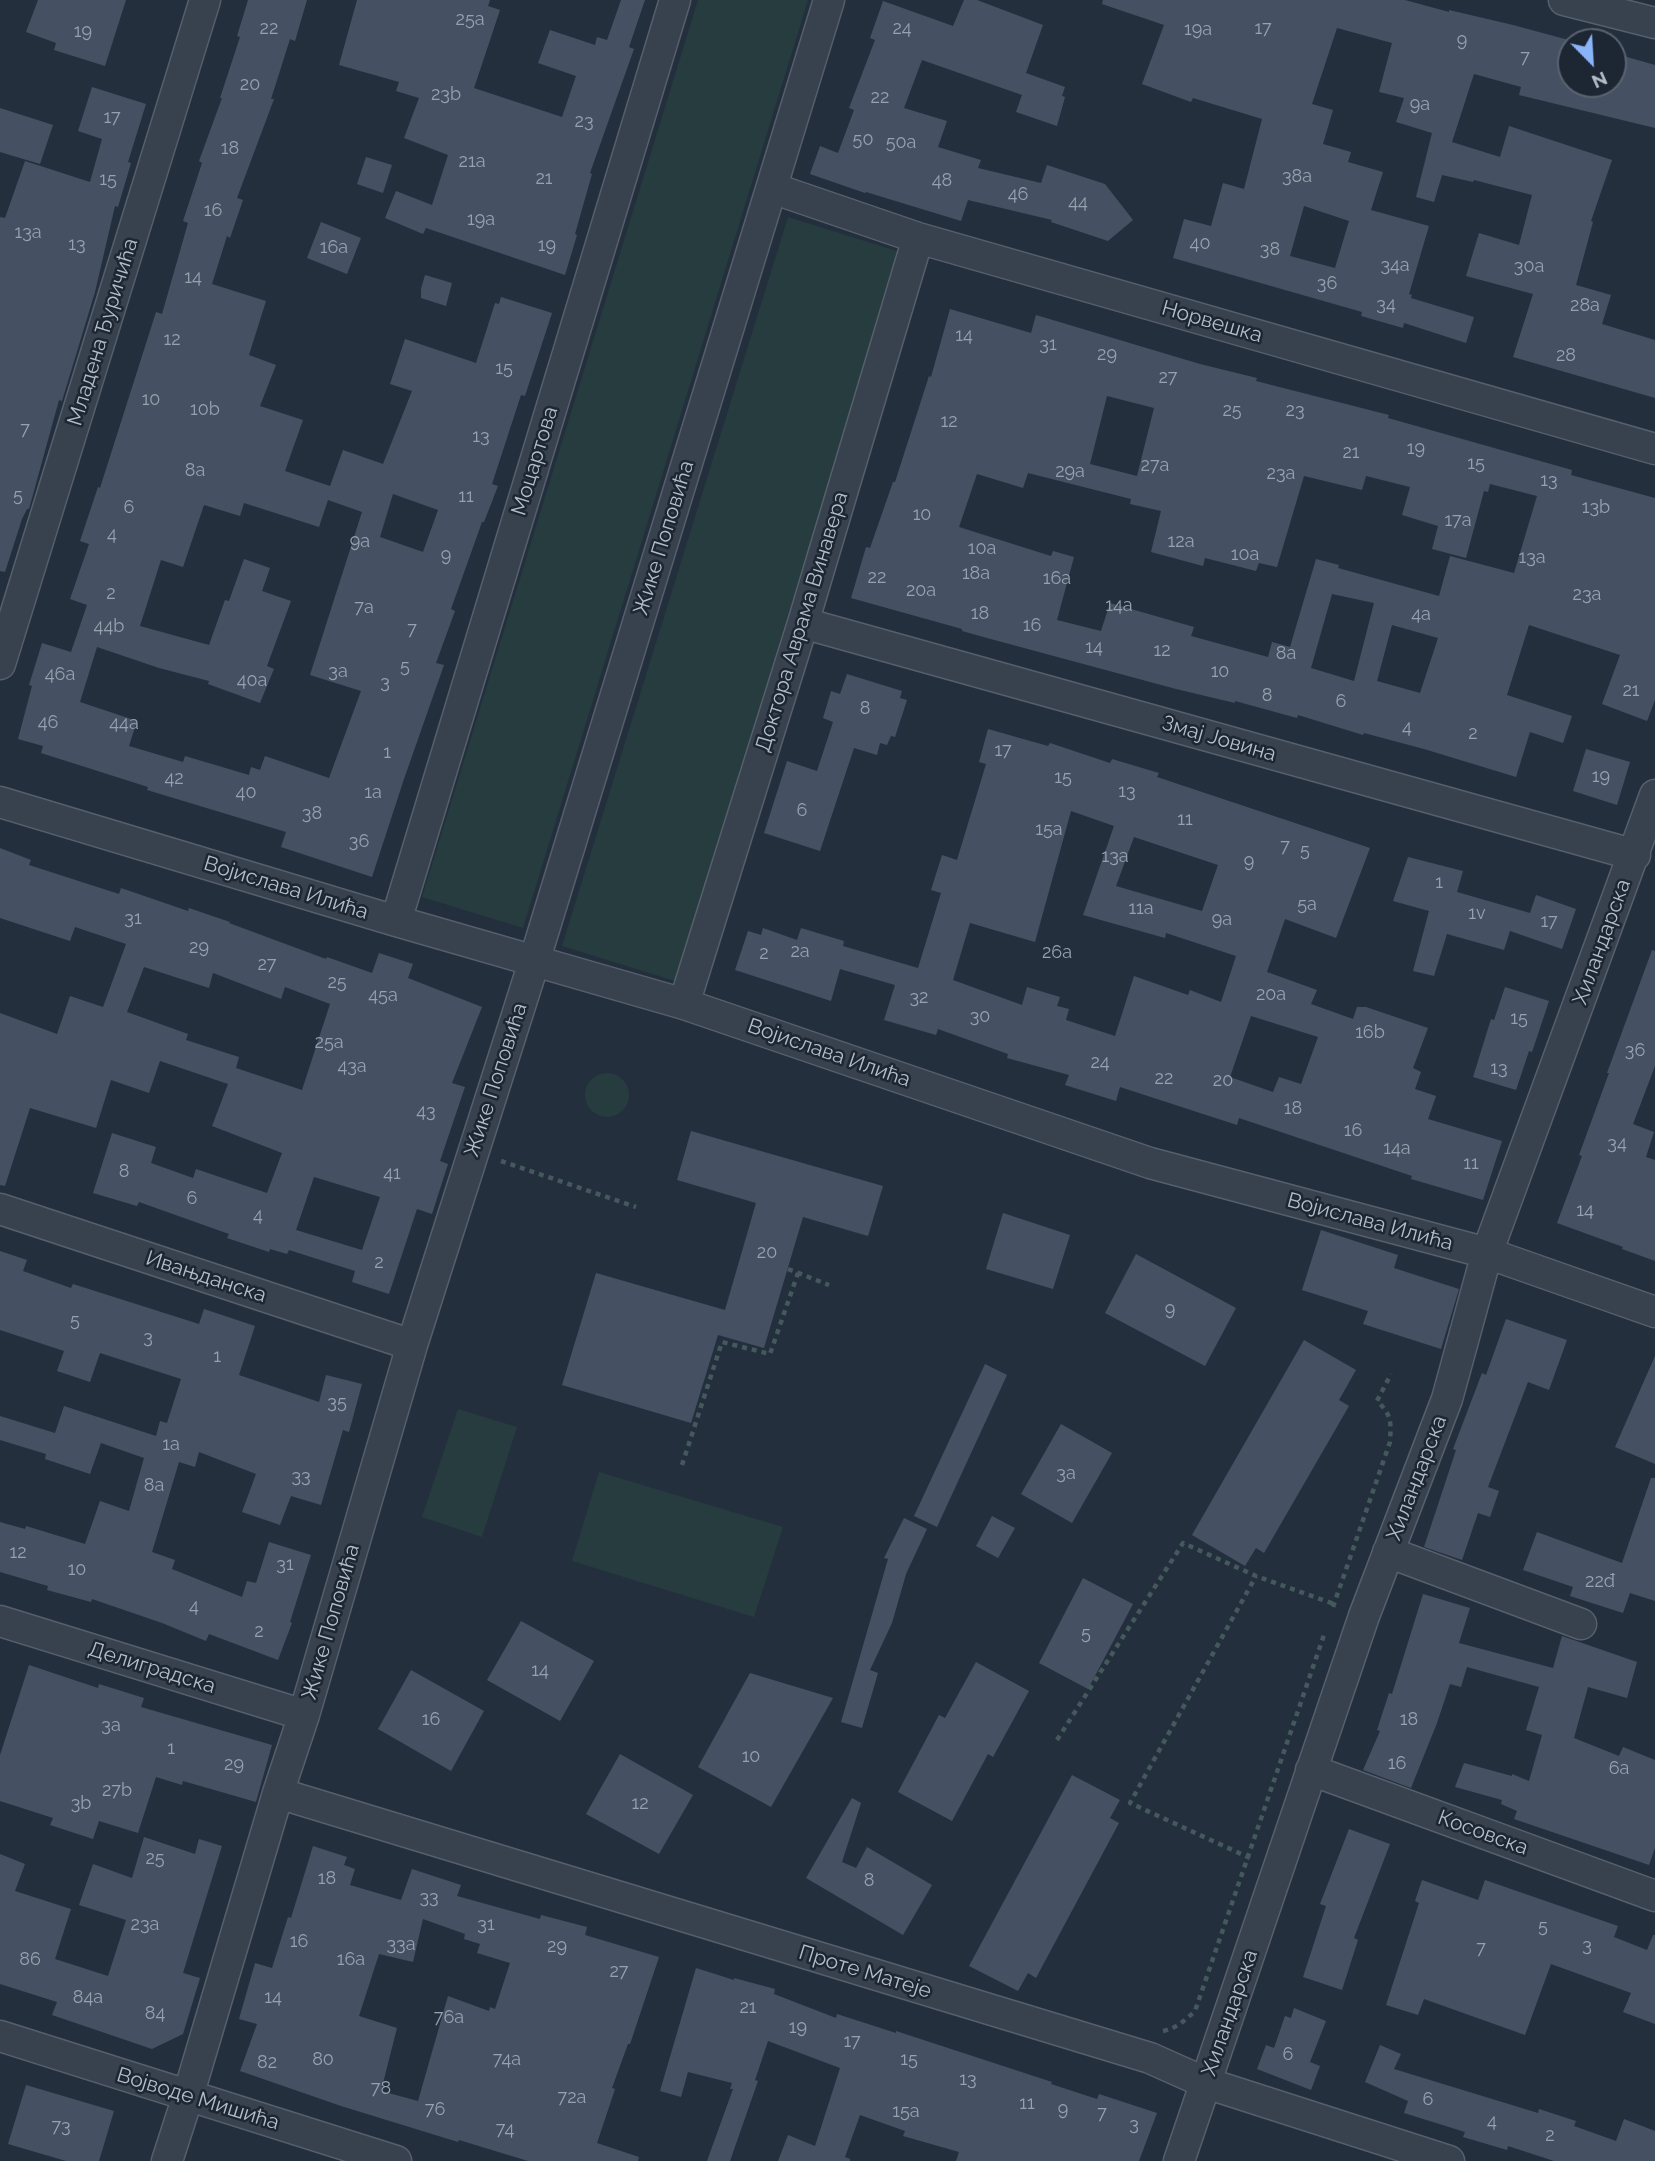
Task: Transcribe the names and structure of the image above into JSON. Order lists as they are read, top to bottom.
{
  "streets": {
    "street": [
      "Норвешка",
      "Младена Ђуричића",
      "Моцартова",
      "Жике Поповића",
      "Доктора Аврама Винавера",
      "Змај Јовина",
      "Војислава Илића",
      "Хиландарска",
      "Ивањданска",
      "Делиградска",
      "Косовска",
      "Проте Матеје",
      "Војводе Мишића"
    ]
  },
  "crossings": [
    ["Норвешка", "Жике Поповића"],
    ["Норвешка", "Доктора Аврама Винавера"],
    ["Моцартова", "Војислава Илића"],
    ["Жике Поповића", "Војислава Илића"],
    ["Жике Поповића", "Ивањданска"],
    ["Жике Поповића", "Делиградска"],
    ["Жике Поповића", "Проте Матеје"],
    ["Жике Поповића", "Војводе Мишића"],
    ["Доктора Аврама Винавера", "Змај Јовина"],
    ["Доктора Аврама Винавера", "Војислава Илића"],
    ["Змај Јовина", "Хиландарска"],
    ["Војислава Илића", "Хиландарска"],
    ["Хиландарска", "Косовска"],
    ["Хиландарска", "Проте Матеје"]
  ],
  "house_numbers": [
    "25a",
    "22",
    "24",
    "17",
    "19a",
    "19",
    "9",
    "7",
    "20",
    "23b",
    "22",
    "9a",
    "17",
    "23",
    "50",
    "50a",
    "18",
    "21a",
    "38a",
    "21",
    "15",
    "48",
    "46",
    "44",
    "16",
    "19a",
    "13a",
    "40",
    "13",
    "19",
    "16a",
    "38",
    "34a",
    "30a",
    "14",
    "36",
    "34",
    "28a",
    "14",
    "12",
    "31",
    "29",
    "28",
    "15",
    "27",
    "10",
    "10b",
    "25",
    "23",
    "12",
    "7",
    "13",
    "19",
    "21",
    "15",
    "27a",
    "8a",
    "29a",
    "23a",
    "13",
    "5",
    "11",
    "6",
    "13b",
    "10",
    "17a",
    "4",
    "9a",
    "12a",
    "10a",
    "10a",
    "9",
    "13a",
    "18a",
    "22",
    "16a",
    "20a",
    "2",
    "23a",
    "14a",
    "7a",
    "18",
    "4a",
    "16",
    "44b",
    "7",
    "14",
    "12",
    "8a",
    "5",
    "3a",
    "10",
    "46a",
    "40a",
    "3",
    "21",
    "8",
    "6",
    "8",
    "46",
    "44a",
    "4",
    "2",
    "17",
    "1",
    "19",
    "15",
    "42",
    "13",
    "40",
    "1a",
    "6",
    "38",
    "11",
    "15a",
    "36",
    "7",
    "5",
    "13a",
    "9",
    "1",
    "5a",
    "11a",
    "1v",
    "31",
    "9a",
    "17",
    "29",
    "2a",
    "26a",
    "2",
    "27",
    "25",
    "20a",
    "45a",
    "32",
    "30",
    "15",
    "16b",
    "25a",
    "36",
    "24",
    "43a",
    "13",
    "22",
    "20",
    "18",
    "43",
    "16",
    "34",
    "14a",
    "11",
    "8",
    "41",
    "6",
    "14",
    "4",
    "20",
    "2",
    "9",
    "5",
    "3",
    "1",
    "35",
    "1a",
    "3a",
    "33",
    "8a",
    "12",
    "31",
    "10",
    "22đ",
    "4",
    "2",
    "5",
    "14",
    "16",
    "18",
    "3a",
    "1",
    "10",
    "16",
    "29",
    "6a",
    "27b",
    "3b",
    "12",
    "25",
    "18",
    "8",
    "33",
    "23a",
    "31",
    "5",
    "16",
    "33a",
    "3",
    "29",
    "7",
    "86",
    "16a",
    "27",
    "84a",
    "14",
    "21",
    "84",
    "76a",
    "19",
    "17",
    "6",
    "80",
    "74a",
    "15",
    "82",
    "13",
    "78",
    "72a",
    "6",
    "11",
    "76",
    "9",
    "15a",
    "7",
    "4",
    "3",
    "73",
    "74",
    "2"
  ],
  "north": "bottom right"
}
